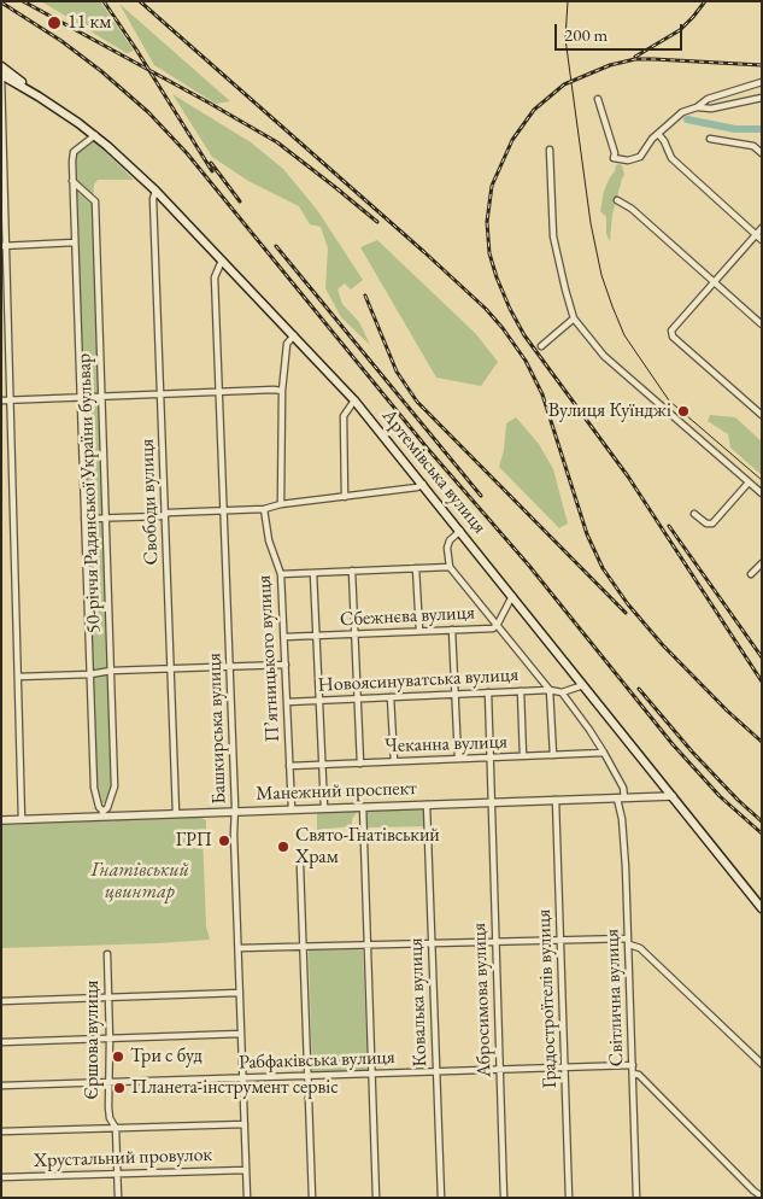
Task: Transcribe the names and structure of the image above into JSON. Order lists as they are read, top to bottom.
{
  "streets": {
    "main road": ["Артемівська вулиця"],
    "street": [
      "50-річчя Радянської України бульвар",
      "Свободи вулиця",
      "Сбежнєва вулиця",
      "П’ятницького вулиця",
      "Новоясинуватська вулиця",
      "Башкирська вулиця",
      "Чеканна вулиця",
      "Манежний проспект",
      "Світлична вулиця",
      "Градостроїтелiв вулиця",
      "Абросимова вулиця",
      "Ковалька вулиця",
      "Єршова вулиця",
      "Рабфаківська вулиця",
      "Хрустальний провулок"
    ]
  },
  "crossings": [
    ["Артемівська вулиця", "50-річчя Радянської України бульвар"],
    ["Артемівська вулиця", "Свободи вулиця"],
    ["Артемівська вулиця", "Сбежнєва вулиця"],
    ["Артемівська вулиця", "Башкирська вулиця"],
    ["Артемівська вулиця", "Манежний проспект"],
    ["50-річчя Радянської України бульвар", "Манежний проспект"],
    ["Свободи вулиця", "Манежний проспект"],
    ["Сбежнєва вулиця", "П’ятницького вулиця"],
    ["П’ятницького вулиця", "Новоясинуватська вулиця"],
    ["П’ятницького вулиця", "Чеканна вулиця"],
    ["П’ятницького вулиця", "Манежний проспект"],
    ["Новоясинуватська вулиця", "Абросимова вулиця"],
    ["Башкирська вулиця", "Манежний проспект"],
    ["Башкирська вулиця", "Рабфаківська вулиця"],
    ["Башкирська вулиця", "Хрустальний провулок"],
    ["Чеканна вулиця", "Абросимова вулиця"],
    ["Манежний проспект", "Світлична вулиця"],
    ["Манежний проспект", "Градостроїтелiв вулиця"],
    ["Манежний проспект", "Абросимова вулиця"],
    ["Манежний проспект", "Ковалька вулиця"],
    ["Світлична вулиця", "Рабфаківська вулиця"],
    ["Градостроїтелiв вулиця", "Рабфаківська вулиця"],
    ["Абросимова вулиця", "Рабфаківська вулиця"],
    ["Ковалька вулиця", "Рабфаківська вулиця"],
    ["Єршова вулиця", "Рабфаківська вулиця"],
    ["Єршова вулиця", "Хрустальний провулок"]
  ],
  "parks": ["Гнатівський цвинтар"],
  "places": [
    "11 км",
    "Вулиця Куїнджі",
    "ГРП",
    "Свято-Гнатівський Храм",
    "Три с буд",
    "Планета-інструмент сервіс"
  ],
  "scale_bar": "200 m"
}
